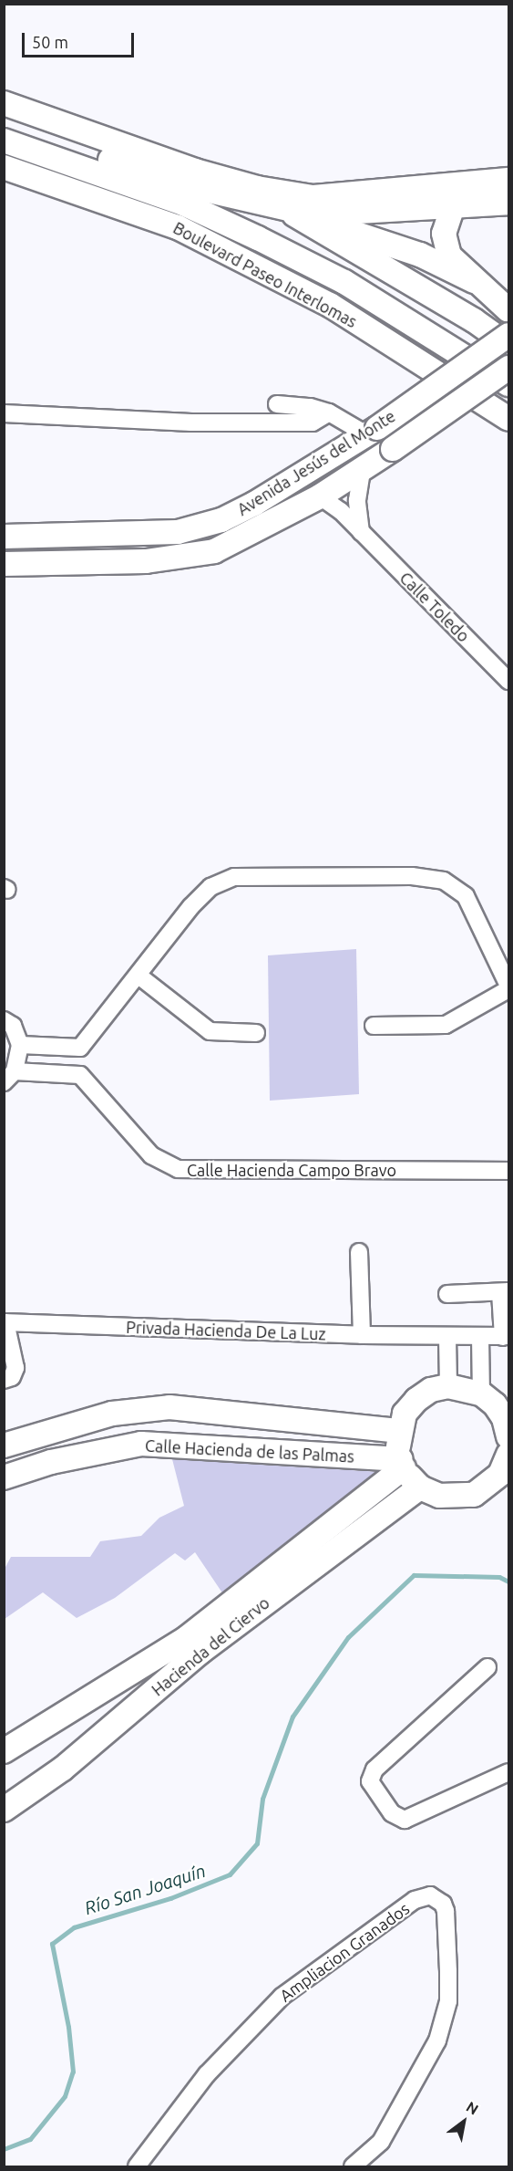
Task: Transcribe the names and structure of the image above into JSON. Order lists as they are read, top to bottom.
{
  "streets": {
    "main road": [
      "Boulevard Paseo Interlomas",
      "Avenida Jesús del Monte",
      "Calle Hacienda de las Palmas",
      "Hacienda del Ciervo"
    ],
    "street": [
      "Calle Toledo",
      "Calle Hacienda Campo Bravo",
      "Privada Hacienda De La Luz",
      "Ampliacion Granados"
    ]
  },
  "crossings": [
    ["Avenida Jesús del Monte", "Calle Toledo"],
    ["Calle Hacienda de las Palmas", "Hacienda del Ciervo"]
  ],
  "water": ["Río San Joaquín"],
  "scale_bar": "50 m",
  "north": "top right"
}
